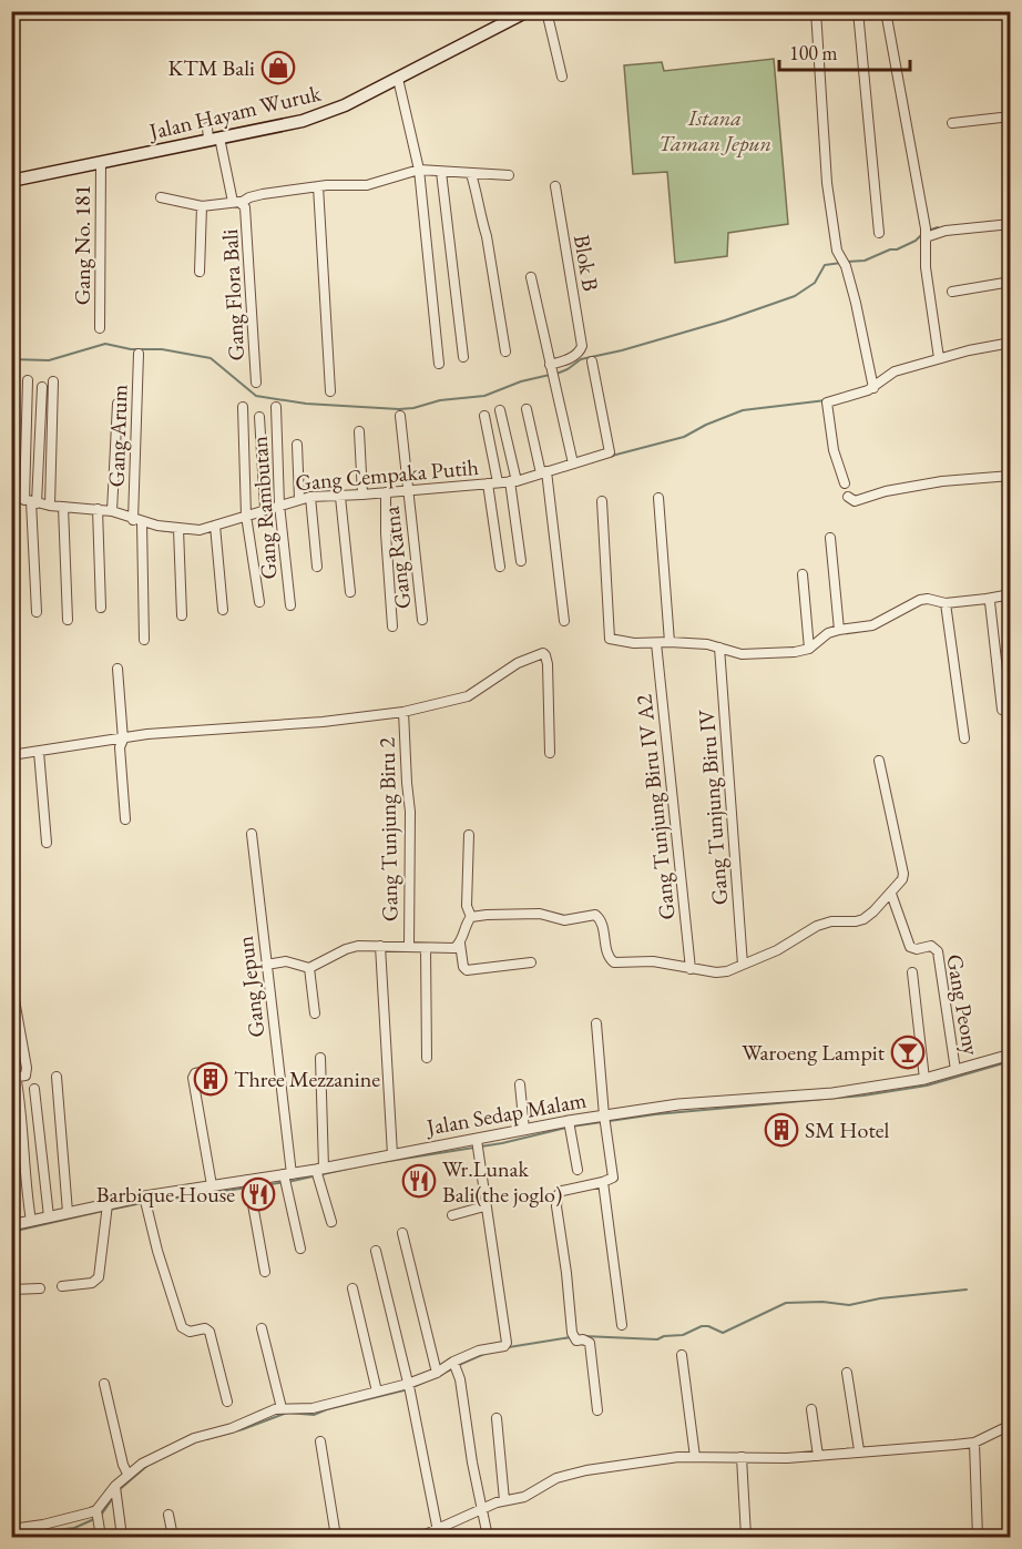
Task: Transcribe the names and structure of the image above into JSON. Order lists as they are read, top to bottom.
{
  "streets": {
    "main road": ["Jalan Hayam Wuruk"],
    "street": [
      "Gang No. 181",
      "Blok B",
      "Gang Flora Bali",
      "Gang Arum",
      "Gang Cempaka Putih",
      "Gang Rambutan",
      "Gang Ratna",
      "Gang Tunjung Biru IV A2",
      "Gang Tunjung Biru IV",
      "Gang Tunjung Biru 2",
      "Gang Jepun",
      "Gang Peony",
      "Jalan Sedap Malam"
    ]
  },
  "crossings": [
    ["Jalan Hayam Wuruk", "Gang No. 181"],
    ["Jalan Hayam Wuruk", "Gang Flora Bali"],
    ["Gang Arum", "Gang Cempaka Putih"],
    ["Gang Cempaka Putih", "Gang Rambutan"],
    ["Gang Cempaka Putih", "Gang Ratna"],
    ["Gang Jepun", "Jalan Sedap Malam"],
    ["Gang Peony", "Jalan Sedap Malam"]
  ],
  "parks": ["Istana Taman Jepun"],
  "places": {
    "shop": ["KTM Bali"],
    "bar": ["Waroeng Lampit"],
    "building": ["Three Mezzanine", "SM Hotel"],
    "restaurant": ["Wr.Lunak Bali(the joglo)", "Barbique House"]
  },
  "scale_bar": "100 m"
}
